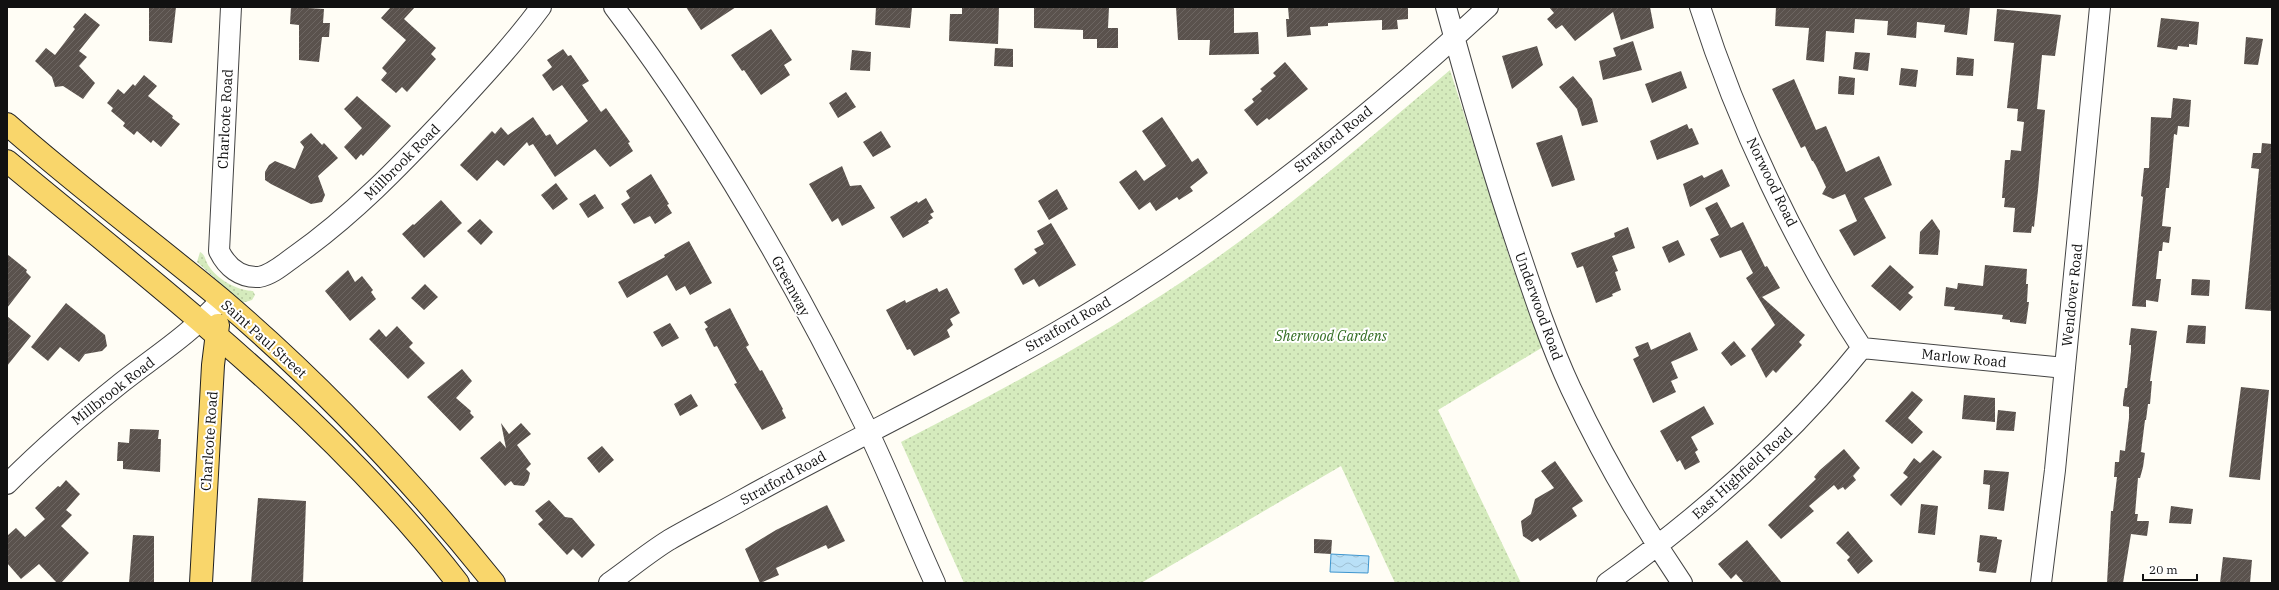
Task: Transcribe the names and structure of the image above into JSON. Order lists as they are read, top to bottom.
{
  "streets": {
    "main road": ["Charlcote Road", "Saint Paul Street"],
    "street": [
      "Stratford Road",
      "Millbrook Road",
      "Norwood Road",
      "Greenway",
      "Wendover Road",
      "Underwood Road",
      "Marlow Road",
      "East Highfield Road"
    ]
  },
  "crossings": [
    ["Charlcote Road", "Millbrook Road"],
    ["Charlcote Road", "Saint Paul Street"],
    ["Stratford Road", "Greenway"],
    ["Stratford Road", "Underwood Road"],
    ["Millbrook Road", "Saint Paul Street"],
    ["Norwood Road", "Marlow Road"],
    ["Norwood Road", "East Highfield Road"],
    ["Wendover Road", "Marlow Road"],
    ["Underwood Road", "East Highfield Road"],
    ["Marlow Road", "East Highfield Road"]
  ],
  "parks": ["Sherwood Gardens"],
  "scale_bar": "20 m"
}
